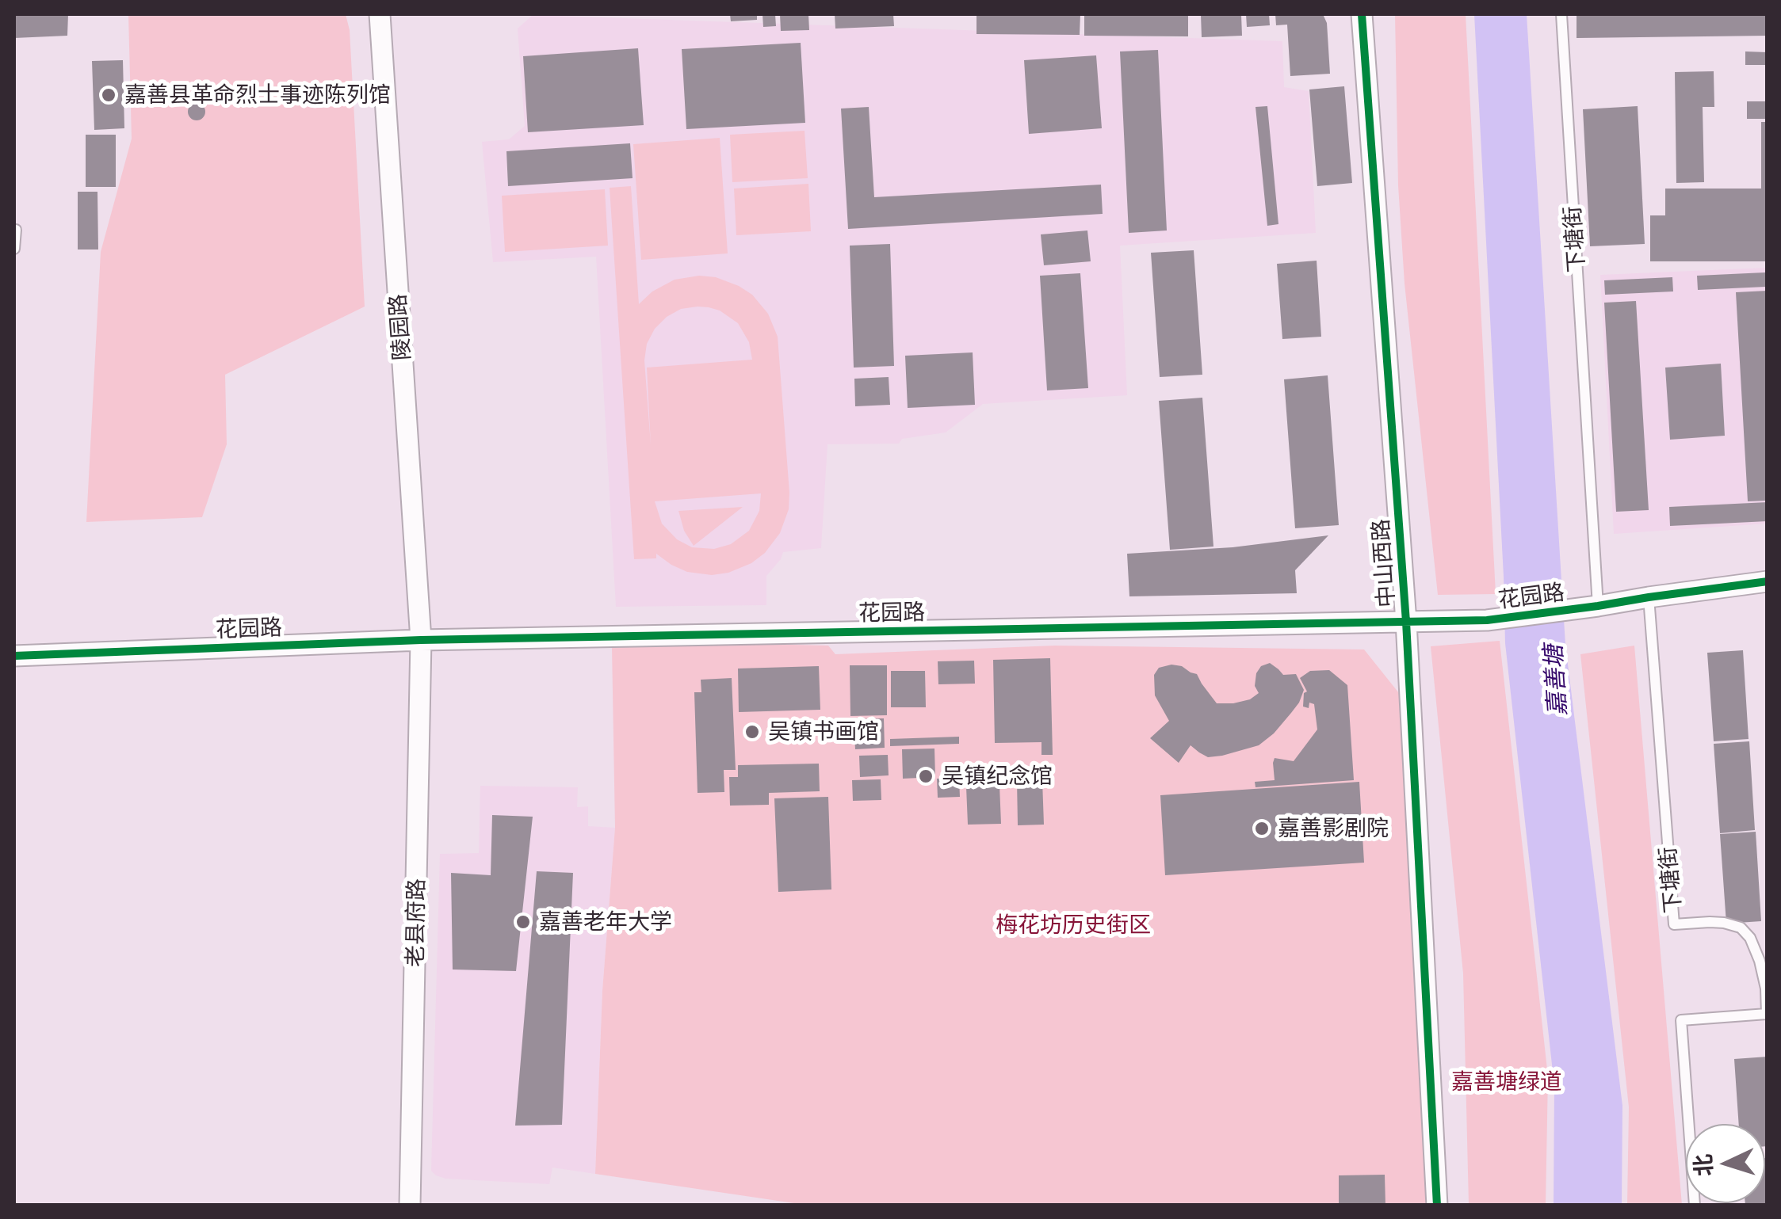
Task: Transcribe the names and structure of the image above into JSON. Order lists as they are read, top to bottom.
{
  "streets": {
    "street": [
      "陵园路",
      "中山西路",
      "花园路",
      "老县府路"
    ],
    "lane": ["下塘街"]
  },
  "crossings": [
    ["下塘街", "花园路"],
    ["陵园路", "花园路"],
    ["陵园路", "老县府路"],
    ["中山西路", "花园路"],
    ["花园路", "老县府路"]
  ],
  "water": ["嘉善塘"],
  "parks": ["梅花坊历史街区", "嘉善塘绿道"],
  "places": [
    "嘉善县革命烈士事迹陈列馆",
    "吴镇书画馆",
    "吴镇纪念馆",
    "嘉善影剧院",
    "嘉善老年大学"
  ],
  "north": "left"
}
